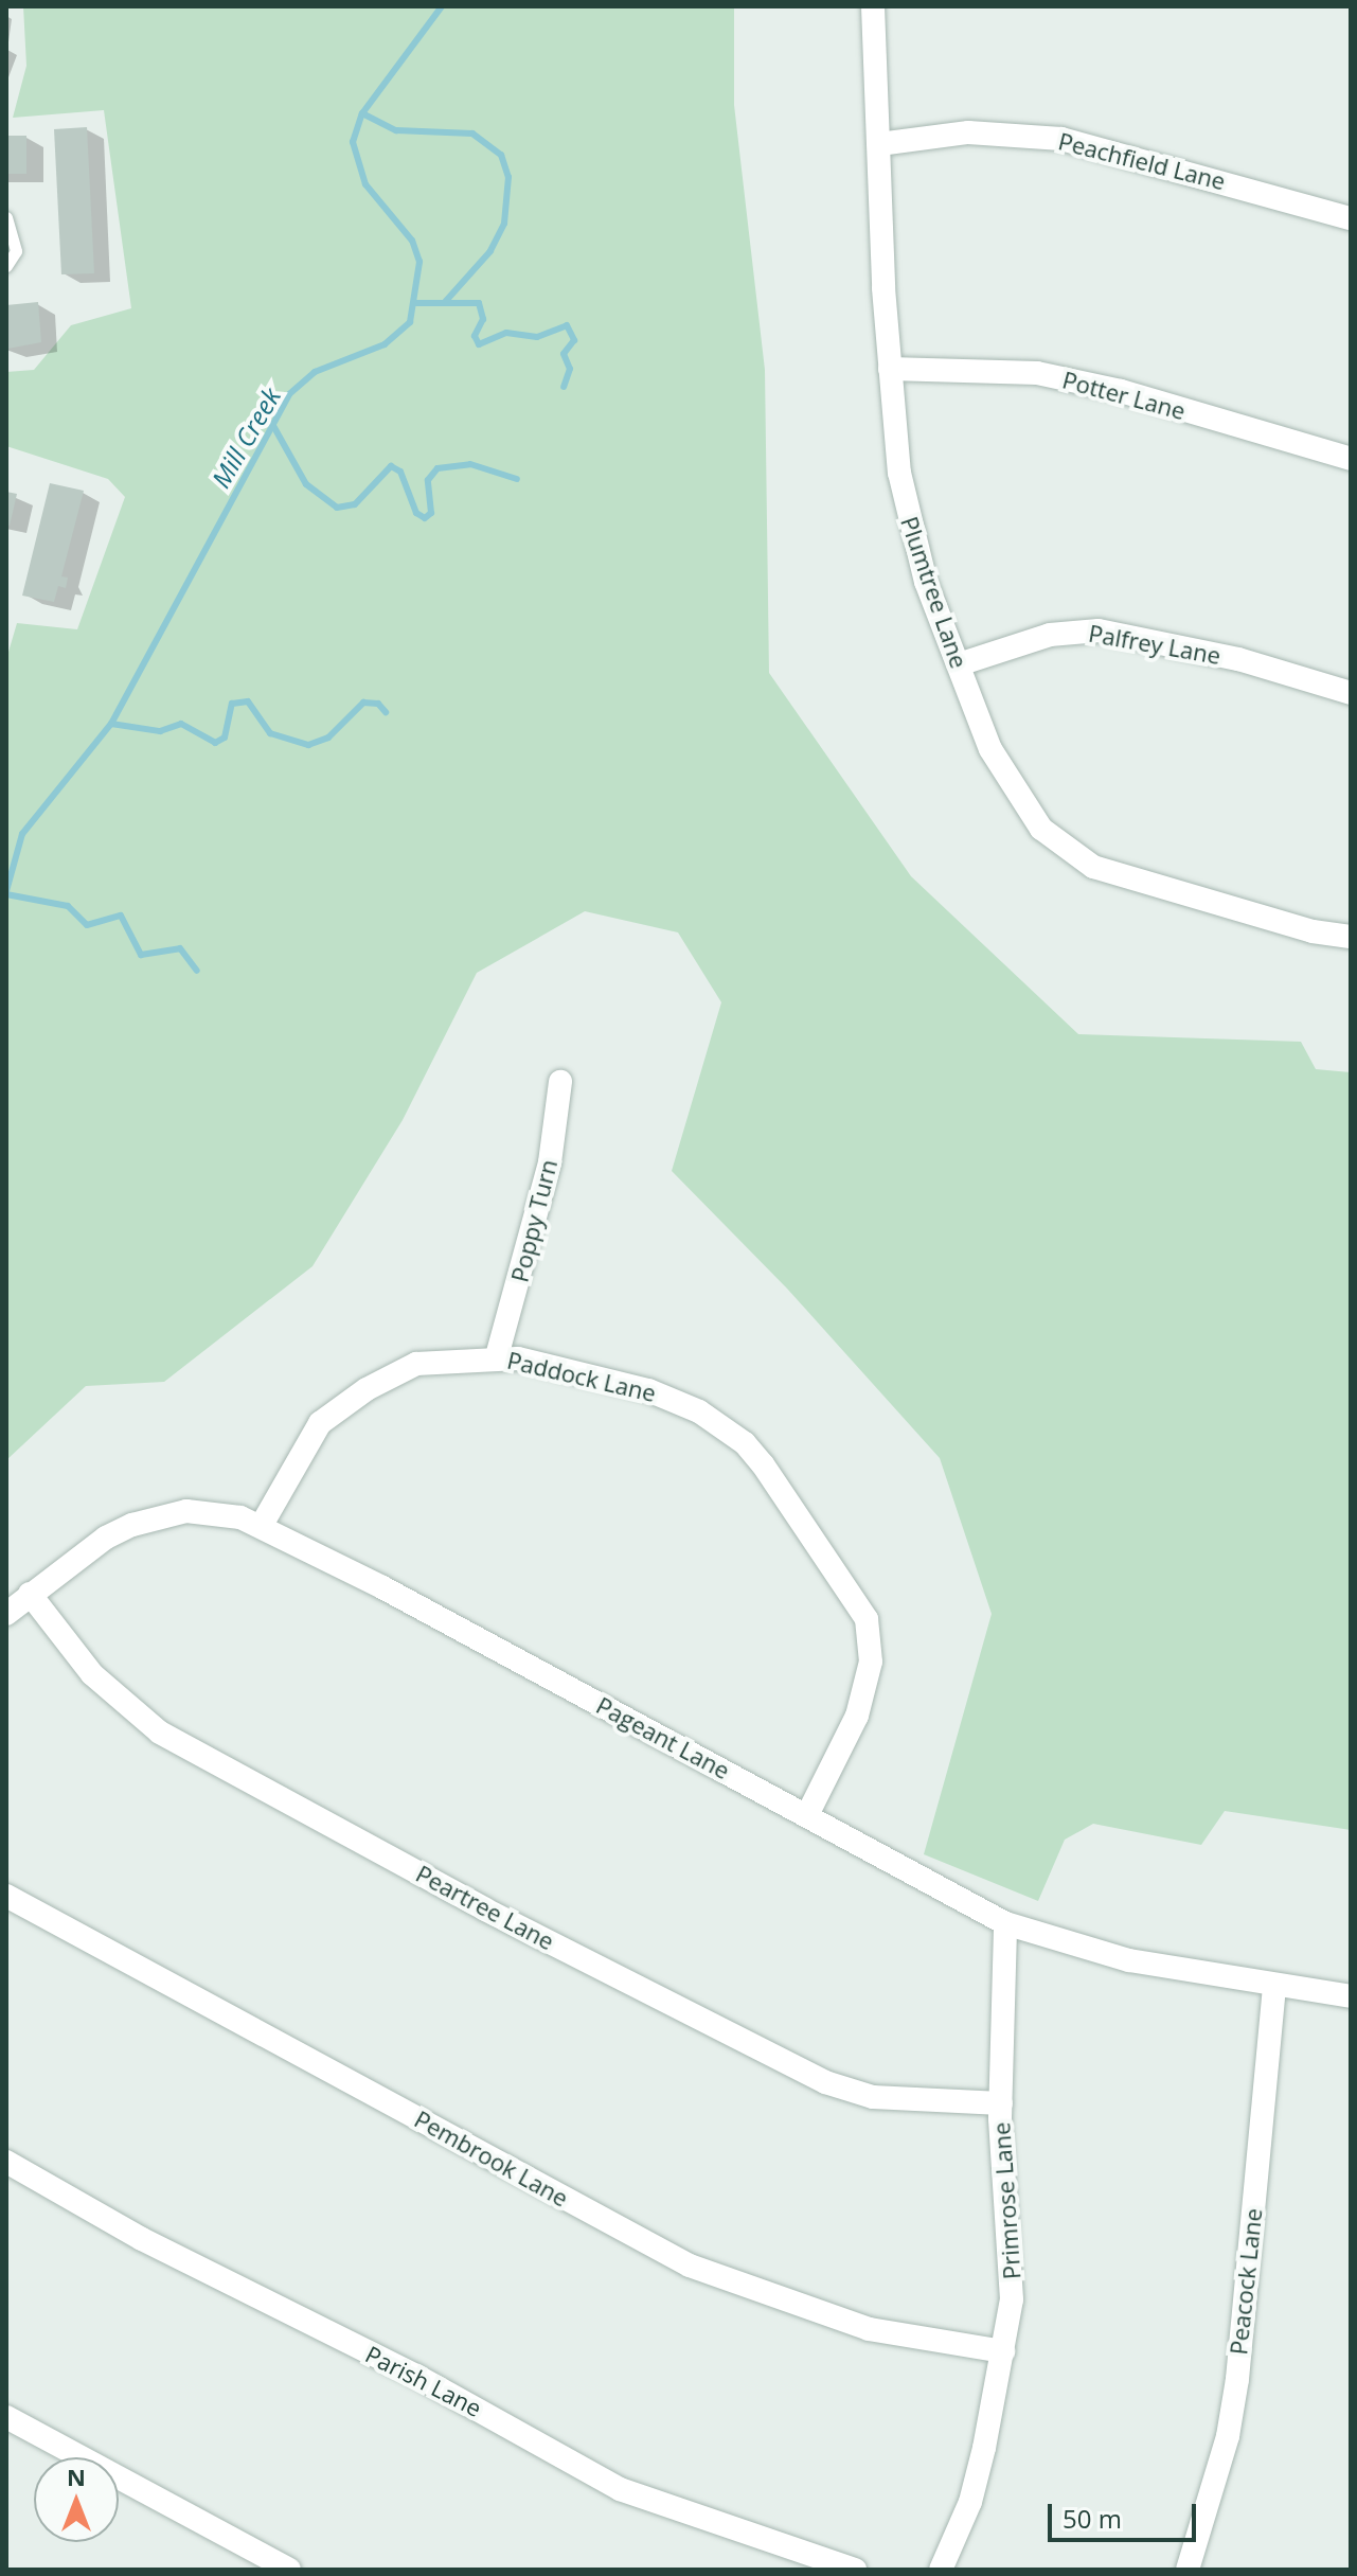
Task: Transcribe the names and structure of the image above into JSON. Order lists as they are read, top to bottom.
{
  "streets": {
    "street": [
      "Peachfield Lane",
      "Potter Lane",
      "Plumtree Lane",
      "Palfrey Lane",
      "Poppy Turn",
      "Paddock Lane",
      "Pageant Lane",
      "Peartree Lane",
      "Pembrook Lane",
      "Primrose Lane",
      "Peacock Lane",
      "Parish Lane"
    ]
  },
  "crossings": [
    ["Peachfield Lane", "Plumtree Lane"],
    ["Potter Lane", "Plumtree Lane"],
    ["Plumtree Lane", "Palfrey Lane"],
    ["Poppy Turn", "Paddock Lane"],
    ["Paddock Lane", "Pageant Lane"],
    ["Pageant Lane", "Peartree Lane"],
    ["Pageant Lane", "Primrose Lane"],
    ["Pageant Lane", "Peacock Lane"],
    ["Peartree Lane", "Primrose Lane"],
    ["Pembrook Lane", "Primrose Lane"]
  ],
  "water": ["Mill Creek"],
  "scale_bar": "50 m",
  "north": "top"
}
